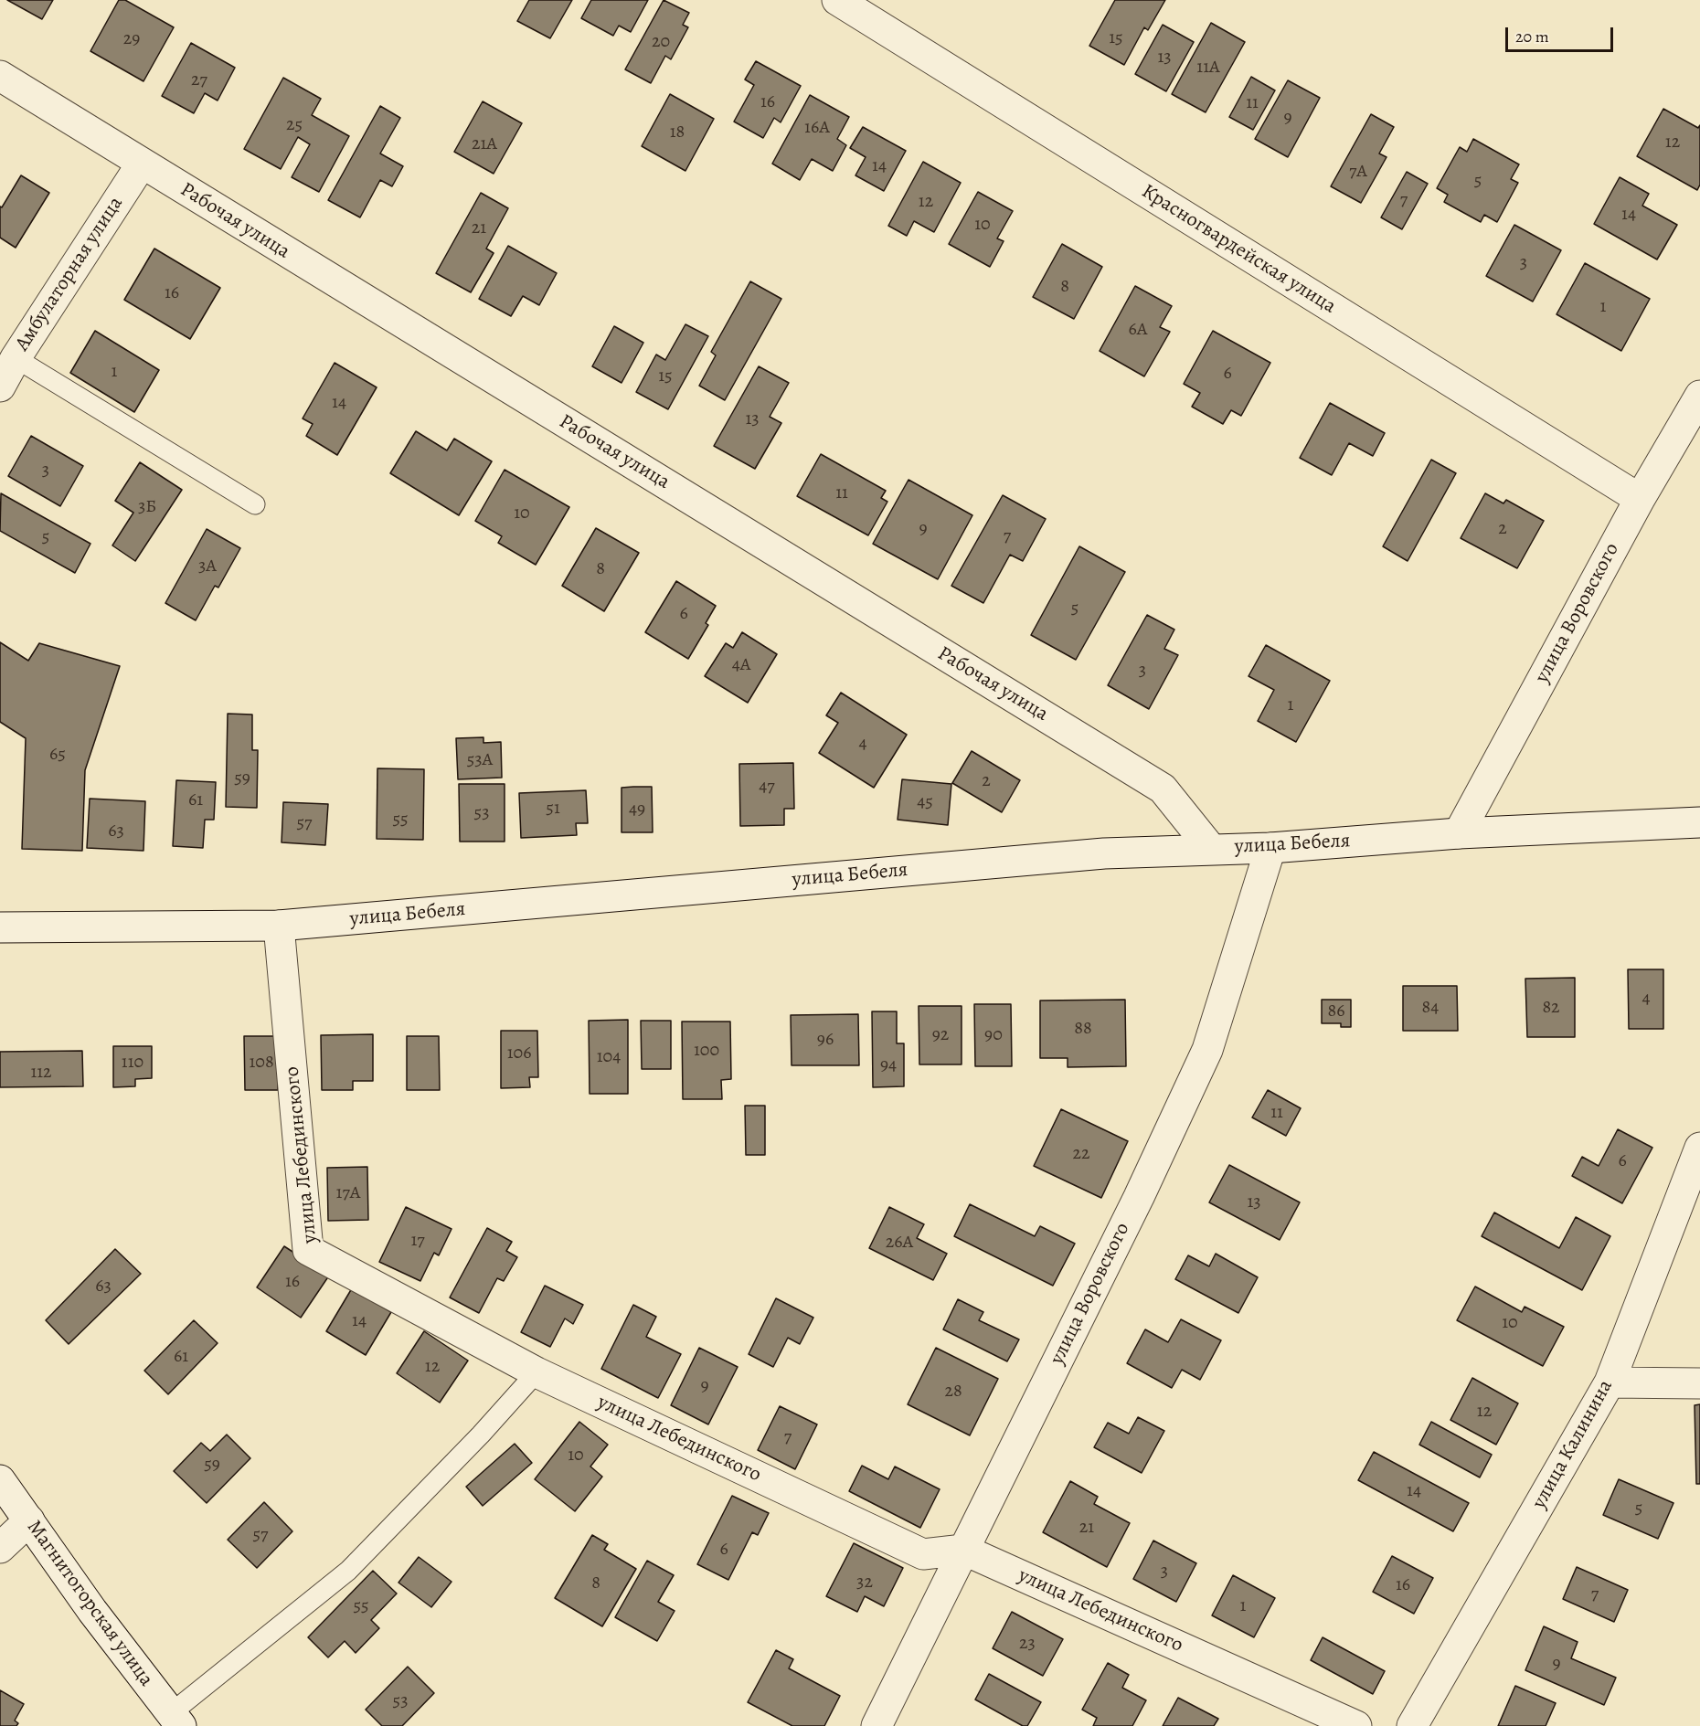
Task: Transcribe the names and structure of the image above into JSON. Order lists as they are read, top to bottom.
{
  "streets": {
    "street": [
      "Рабочая улица",
      "Красногвардейская улица",
      "Амбулаторная улица",
      "улица Воровского",
      "улица Бебеля",
      "улица Лебединского",
      "улица Калинина",
      "Магнитогорская улица"
    ]
  },
  "crossings": [
    ["Рабочая улица", "Амбулаторная улица"],
    ["Рабочая улица", "улица Бебеля"],
    ["Красногвардейская улица", "улица Воровского"],
    ["улица Воровского", "улица Бебеля"],
    ["улица Воровского", "улица Лебединского"],
    ["улица Бебеля", "улица Лебединского"]
  ],
  "house_numbers": [
    "15",
    "29",
    "20",
    "13",
    "11А",
    "27",
    "16",
    "11",
    "9",
    "25",
    "16А",
    "18",
    "12",
    "21А",
    "14",
    "7А",
    "5",
    "7",
    "12",
    "14",
    "10",
    "21",
    "3",
    "8",
    "16",
    "1",
    "6А",
    "1",
    "6",
    "15",
    "14",
    "13",
    "3",
    "11",
    "3Б",
    "10",
    "9",
    "2",
    "7",
    "5",
    "3А",
    "8",
    "5",
    "6",
    "4А",
    "3",
    "1",
    "4",
    "65",
    "53А",
    "59",
    "2",
    "47",
    "61",
    "45",
    "51",
    "49",
    "53",
    "55",
    "57",
    "63",
    "4",
    "84",
    "82",
    "86",
    "88",
    "92",
    "90",
    "96",
    "100",
    "106",
    "104",
    "110",
    "108",
    "94",
    "112",
    "11",
    "22",
    "6",
    "17А",
    "13",
    "17",
    "26А",
    "16",
    "63",
    "14",
    "10",
    "61",
    "12",
    "9",
    "28",
    "12",
    "7",
    "10",
    "59",
    "14",
    "5",
    "21",
    "57",
    "6",
    "3",
    "32",
    "8",
    "16",
    "7",
    "55",
    "1",
    "23",
    "9",
    "53"
  ],
  "scale_bar": "20 m"
}
